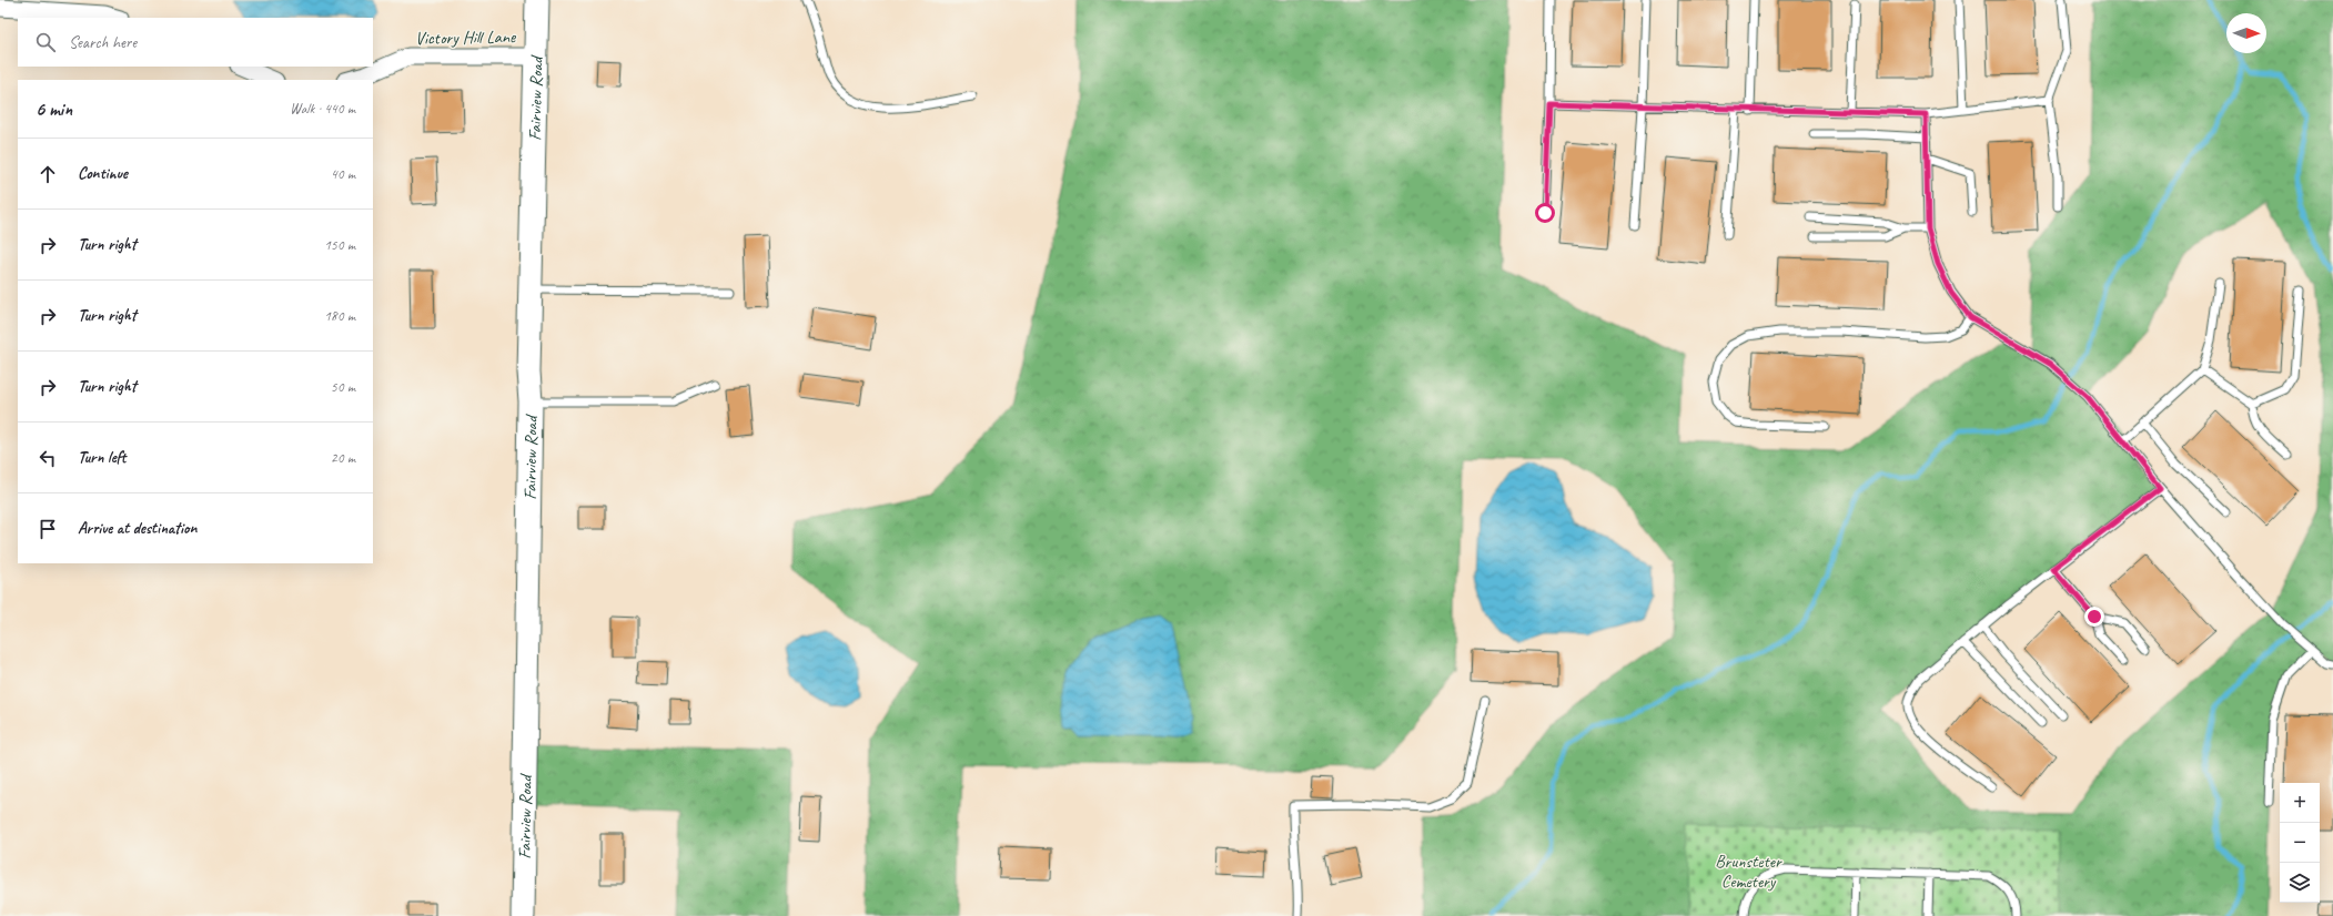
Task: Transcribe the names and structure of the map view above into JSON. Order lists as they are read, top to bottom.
{
  "streets": {
    "street": ["Victory Hill Lane", "Fairview Road"]
  },
  "crossings": [
    ["Victory Hill Lane", "Fairview Road"]
  ],
  "parks": ["Brunsteter Cemetery"],
  "north": "right",
  "page": {
    "search": "Search here",
    "heading": ["6 min", "Walk · 440 m"],
    "list": [
      ["Continue", "40 m"],
      ["Turn right", "150 m"],
      ["Turn right", "180 m"],
      ["Turn right", "50 m"],
      ["Turn left", "20 m"],
      "Arrive at destination"
    ],
    "map_buttons": ["+", "−"]
  }
}
